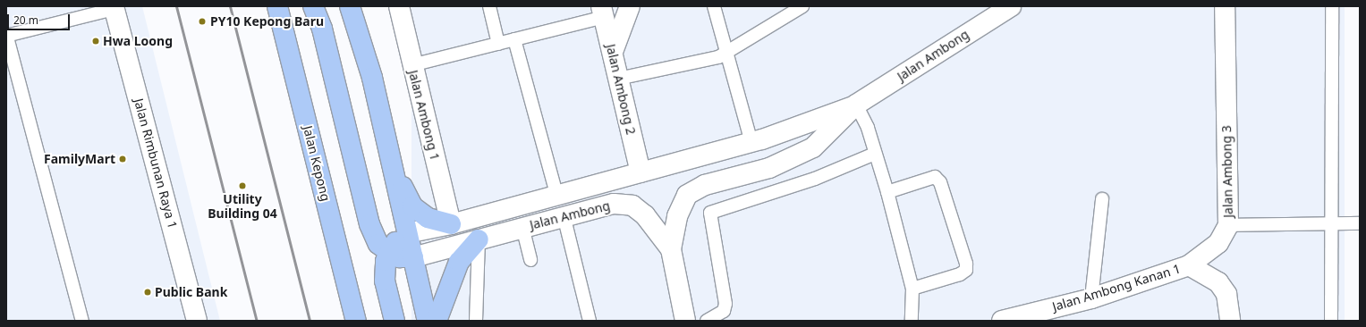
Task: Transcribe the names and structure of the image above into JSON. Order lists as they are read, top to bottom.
{
  "streets": {
    "main road": ["Jalan Kepong"],
    "street": [
      "Jalan Ambong",
      "Jalan Ambong 2",
      "Jalan Ambong 1",
      "Jalan Rimbunan Raya 1",
      "Jalan Ambong 3",
      "Jalan Ambong Kanan 1"
    ]
  },
  "crossings": [
    ["Jalan Ambong", "Jalan Ambong 2"],
    ["Jalan Ambong", "Jalan Ambong 1"],
    ["Jalan Ambong 3", "Jalan Ambong Kanan 1"]
  ],
  "places": [
    "PY10 Kepong Baru",
    "Hwa Loong",
    "FamilyMart",
    "Utility Building 04",
    "Public Bank"
  ],
  "scale_bar": "20 m"
}
